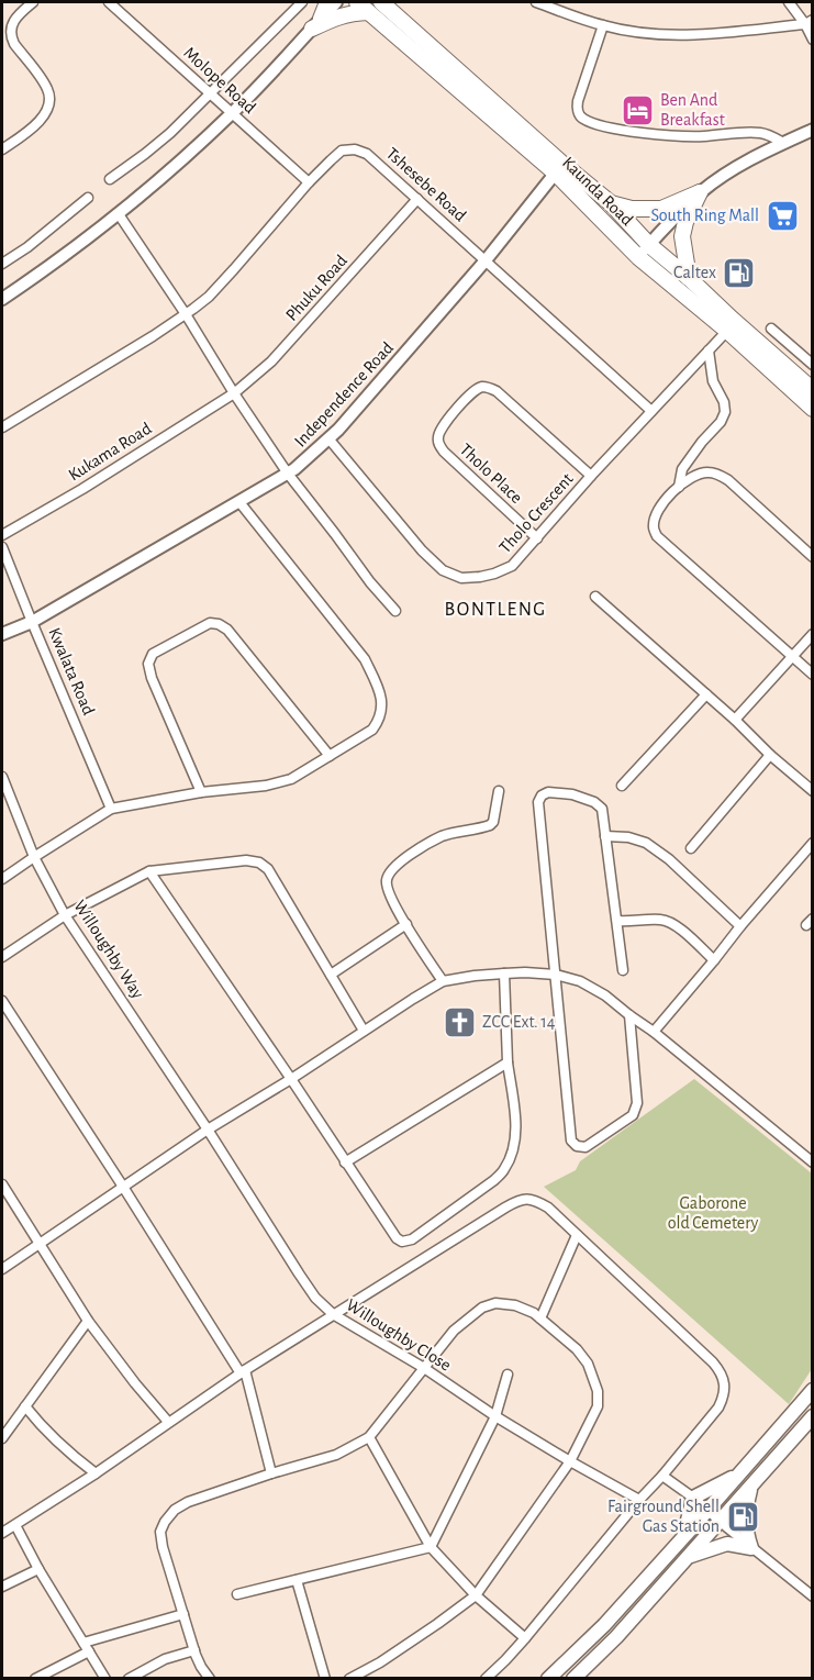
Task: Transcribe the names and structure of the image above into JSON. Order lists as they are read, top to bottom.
{
  "streets": {
    "main road": ["Kaunda Road"],
    "street": [
      "Molope Road",
      "Tshesebe Road",
      "Phuku Road",
      "Independence Road",
      "Kukama Road",
      "Tholo Place",
      "Tholo Crescent",
      "Kwalata Road",
      "Willoughby Way",
      "Willoughby Close"
    ]
  },
  "crossings": [
    ["Molope Road", "Tshesebe Road"],
    ["Tshesebe Road", "Phuku Road"],
    ["Tshesebe Road", "Independence Road"],
    ["Tshesebe Road", "Tholo Crescent"],
    ["Kaunda Road", "Independence Road"],
    ["Kaunda Road", "Tholo Crescent"],
    ["Phuku Road", "Kukama Road"],
    ["Independence Road", "Tholo Crescent"],
    ["Independence Road", "Kwalata Road"],
    ["Tholo Place", "Tholo Crescent"],
    ["Willoughby Way", "Willoughby Close"]
  ],
  "districts": ["BONTLENG"],
  "parks": ["Gaborone old Cemetery"],
  "places": {
    "hotel": ["Ben And Breakfast"],
    "supermarket": ["South Ring Mall"],
    "fuel station": ["Caltex", "Fairground Shell Gas Station"],
    "church": ["ZCC Ext. 14"]
  }
}
